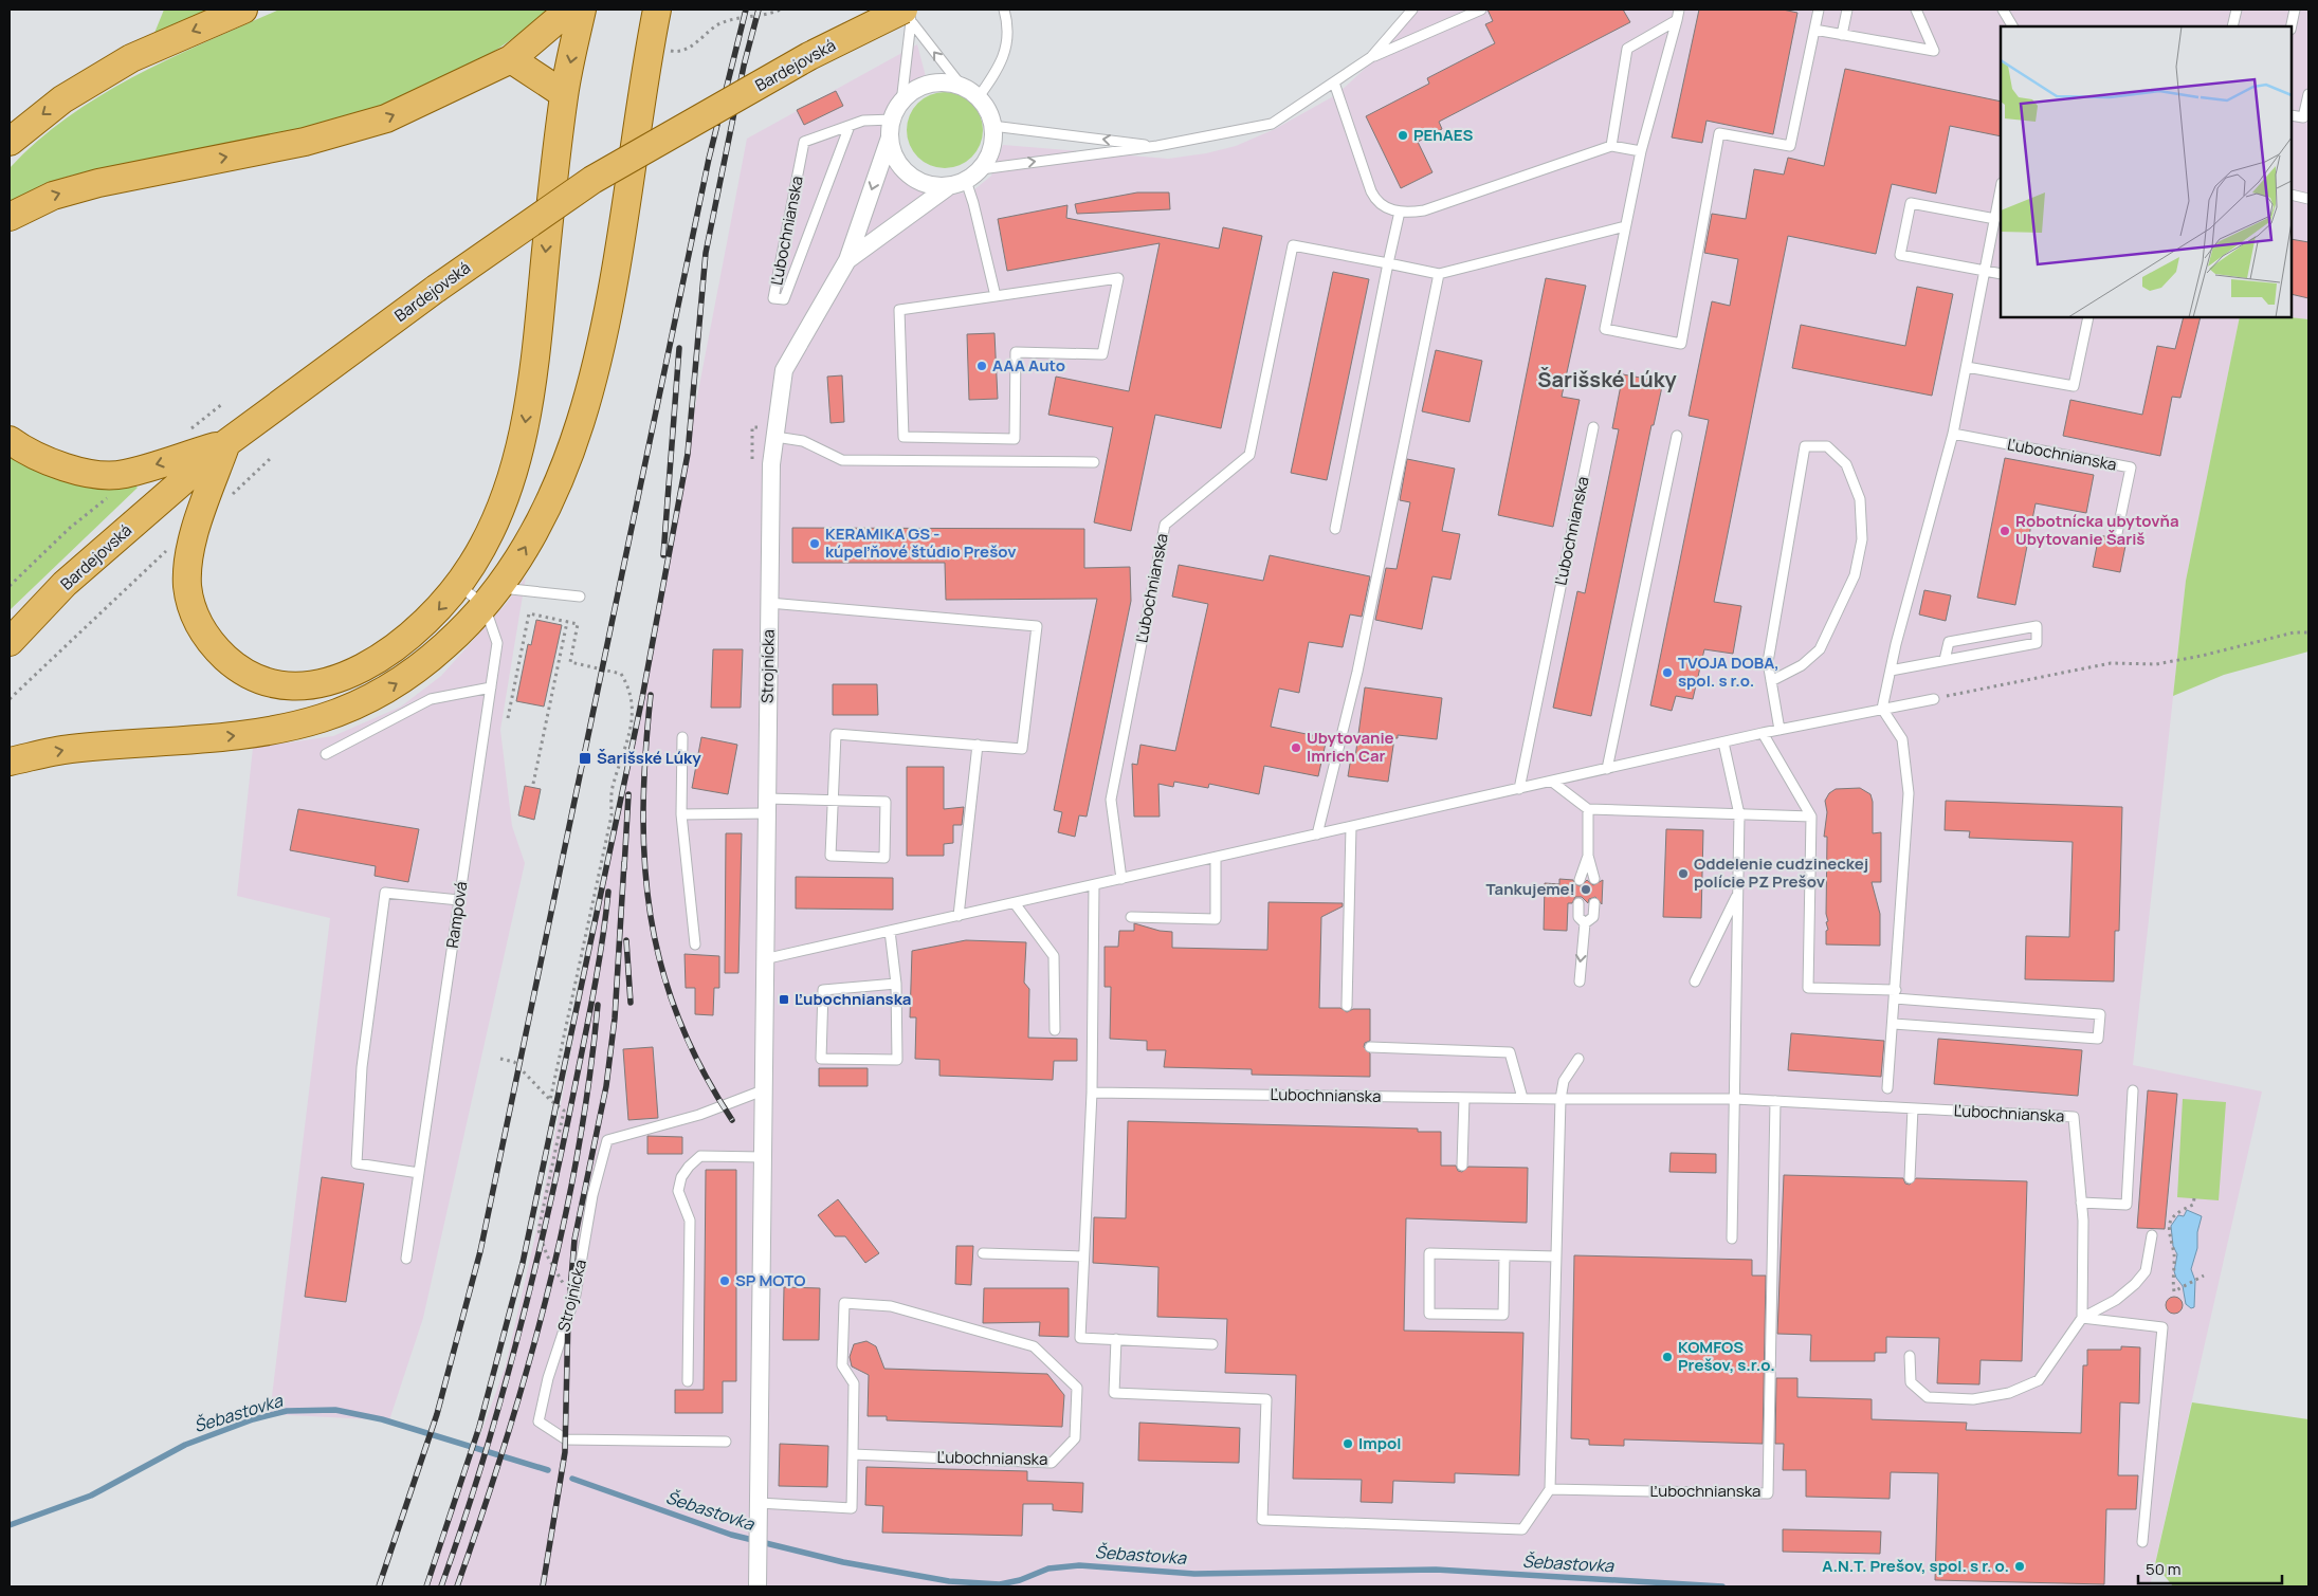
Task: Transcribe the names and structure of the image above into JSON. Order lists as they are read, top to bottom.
{
  "streets": {
    "main road": ["Bardejovská"],
    "street": ["Strojnícka"],
    "lane": ["Ľubochnianska", "Rampová"]
  },
  "crossings": [
    ["Ľubochnianska", "Strojnícka"]
  ],
  "districts": ["Šarišské Lúky"],
  "water": ["Šebastovka"],
  "places": {
    "other": [
      "PEhAES",
      "AAA Auto",
      "Robotnícka ubytovňa Ubytovanie Šariš",
      "KERAMIKA GS - kúpeľňové štúdio Prešov",
      "TVOJA DOBA, spol. s r.o.",
      "Ubytovanie Imrich Car",
      "Oddelenie cudzineckej polície PZ Prešov",
      "Tankujeme!",
      "SP MOTO",
      "KOMFOS Prešov, s.r.o.",
      "Impol",
      "A.N.T. Prešov, spol. s r. o."
    ],
    "transit": ["Šarišské Lúky", "Ľubochnianska"]
  },
  "scale_bar": "50 m"
}
